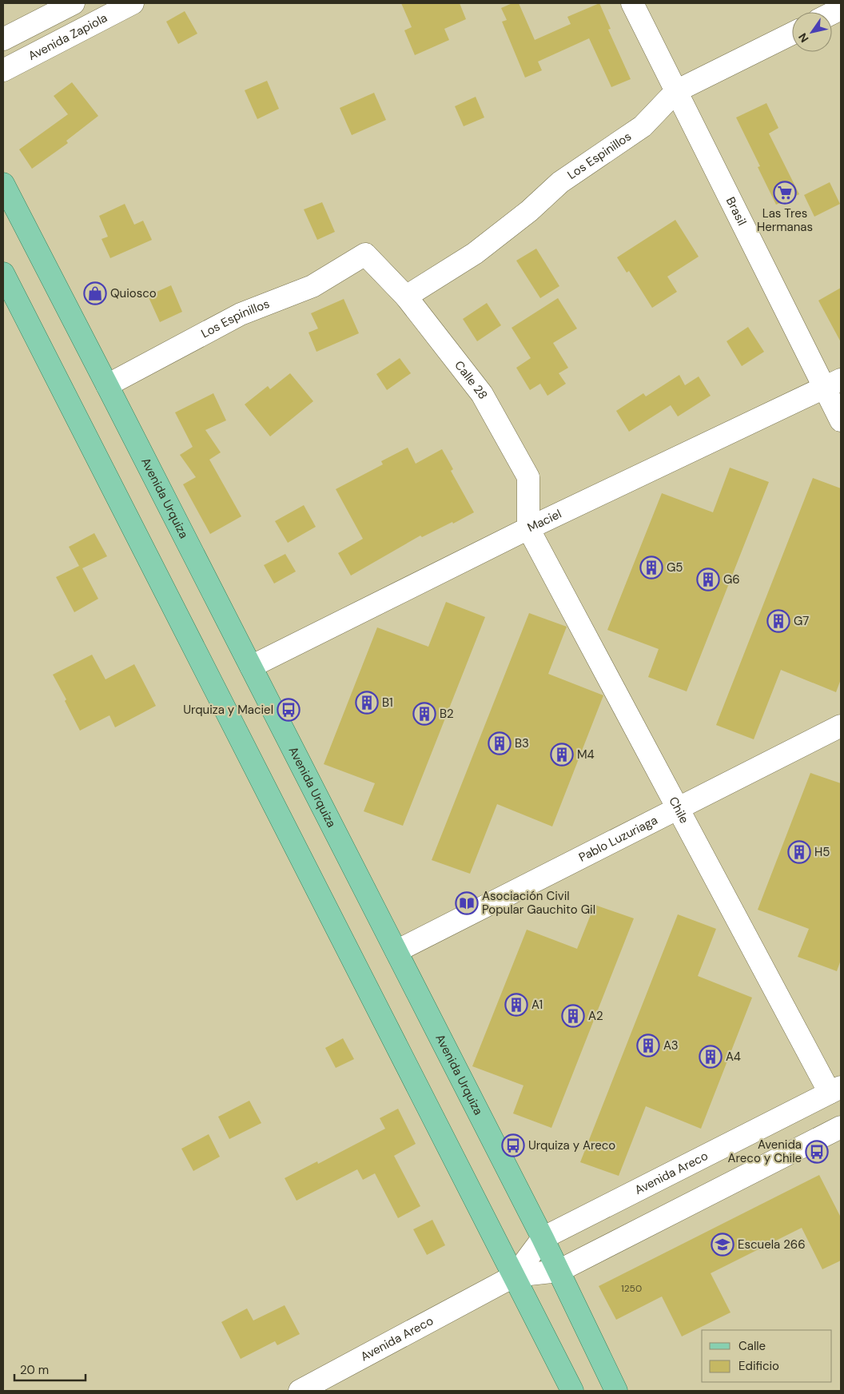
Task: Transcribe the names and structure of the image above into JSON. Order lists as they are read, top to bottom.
{
  "streets": {
    "main road": ["Avenida Urquiza"],
    "street": [
      "Avenida Zapiola",
      "Los Espinillos",
      "Brasil",
      "Calle 28",
      "Maciel",
      "Chile",
      "Pablo Luzuriaga",
      "Avenida Areco"
    ]
  },
  "crossings": [
    ["Los Espinillos", "Brasil"],
    ["Los Espinillos", "Calle 28"],
    ["Los Espinillos", "Avenida Urquiza"],
    ["Brasil", "Maciel"],
    ["Calle 28", "Maciel"],
    ["Calle 28", "Chile"],
    ["Avenida Urquiza", "Maciel"],
    ["Avenida Urquiza", "Pablo Luzuriaga"],
    ["Avenida Urquiza", "Avenida Areco"],
    ["Maciel", "Chile"],
    ["Chile", "Pablo Luzuriaga"],
    ["Chile", "Avenida Areco"]
  ],
  "places": {
    "supermarket": ["Las Tres Hermanas"],
    "shop": ["Quiosco"],
    "building": [
      "G5",
      "G6",
      "G7",
      "B1",
      "B2",
      "B3",
      "M4",
      "H5",
      "A1",
      "A2",
      "A3",
      "A4"
    ],
    "bus stop": ["Urquiza y Maciel", "Urquiza y Areco", "Avenida Areco y Chile"],
    "library": ["Asociación Civil Popular Gauchito Gil"],
    "school or university": ["Escuela 266"]
  },
  "house_numbers": ["1250"],
  "legend": ["Calle", "Edificio"],
  "scale_bar": "20 m",
  "north": "bottom left"
}
